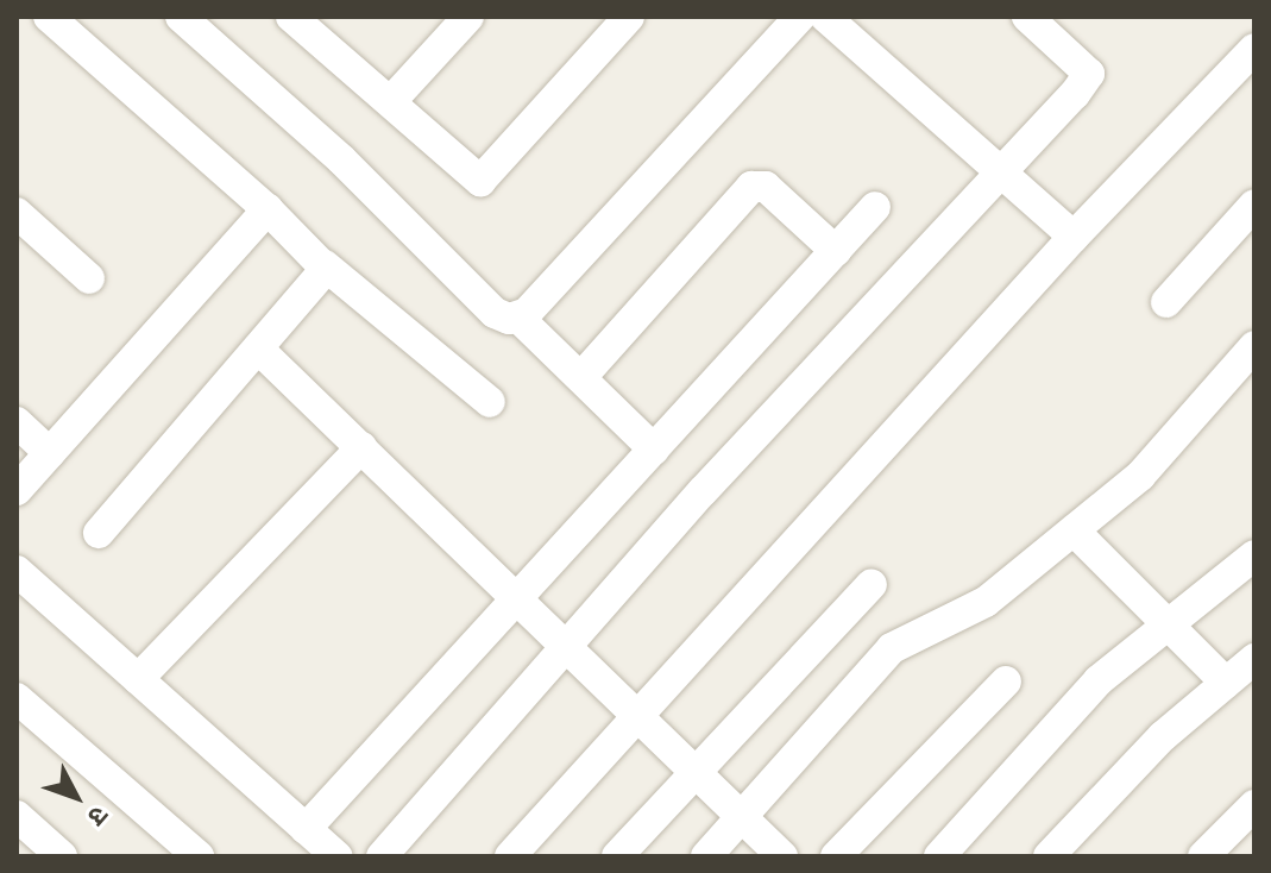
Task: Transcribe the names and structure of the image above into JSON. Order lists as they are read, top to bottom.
{
  "north": "bottom right"
}
